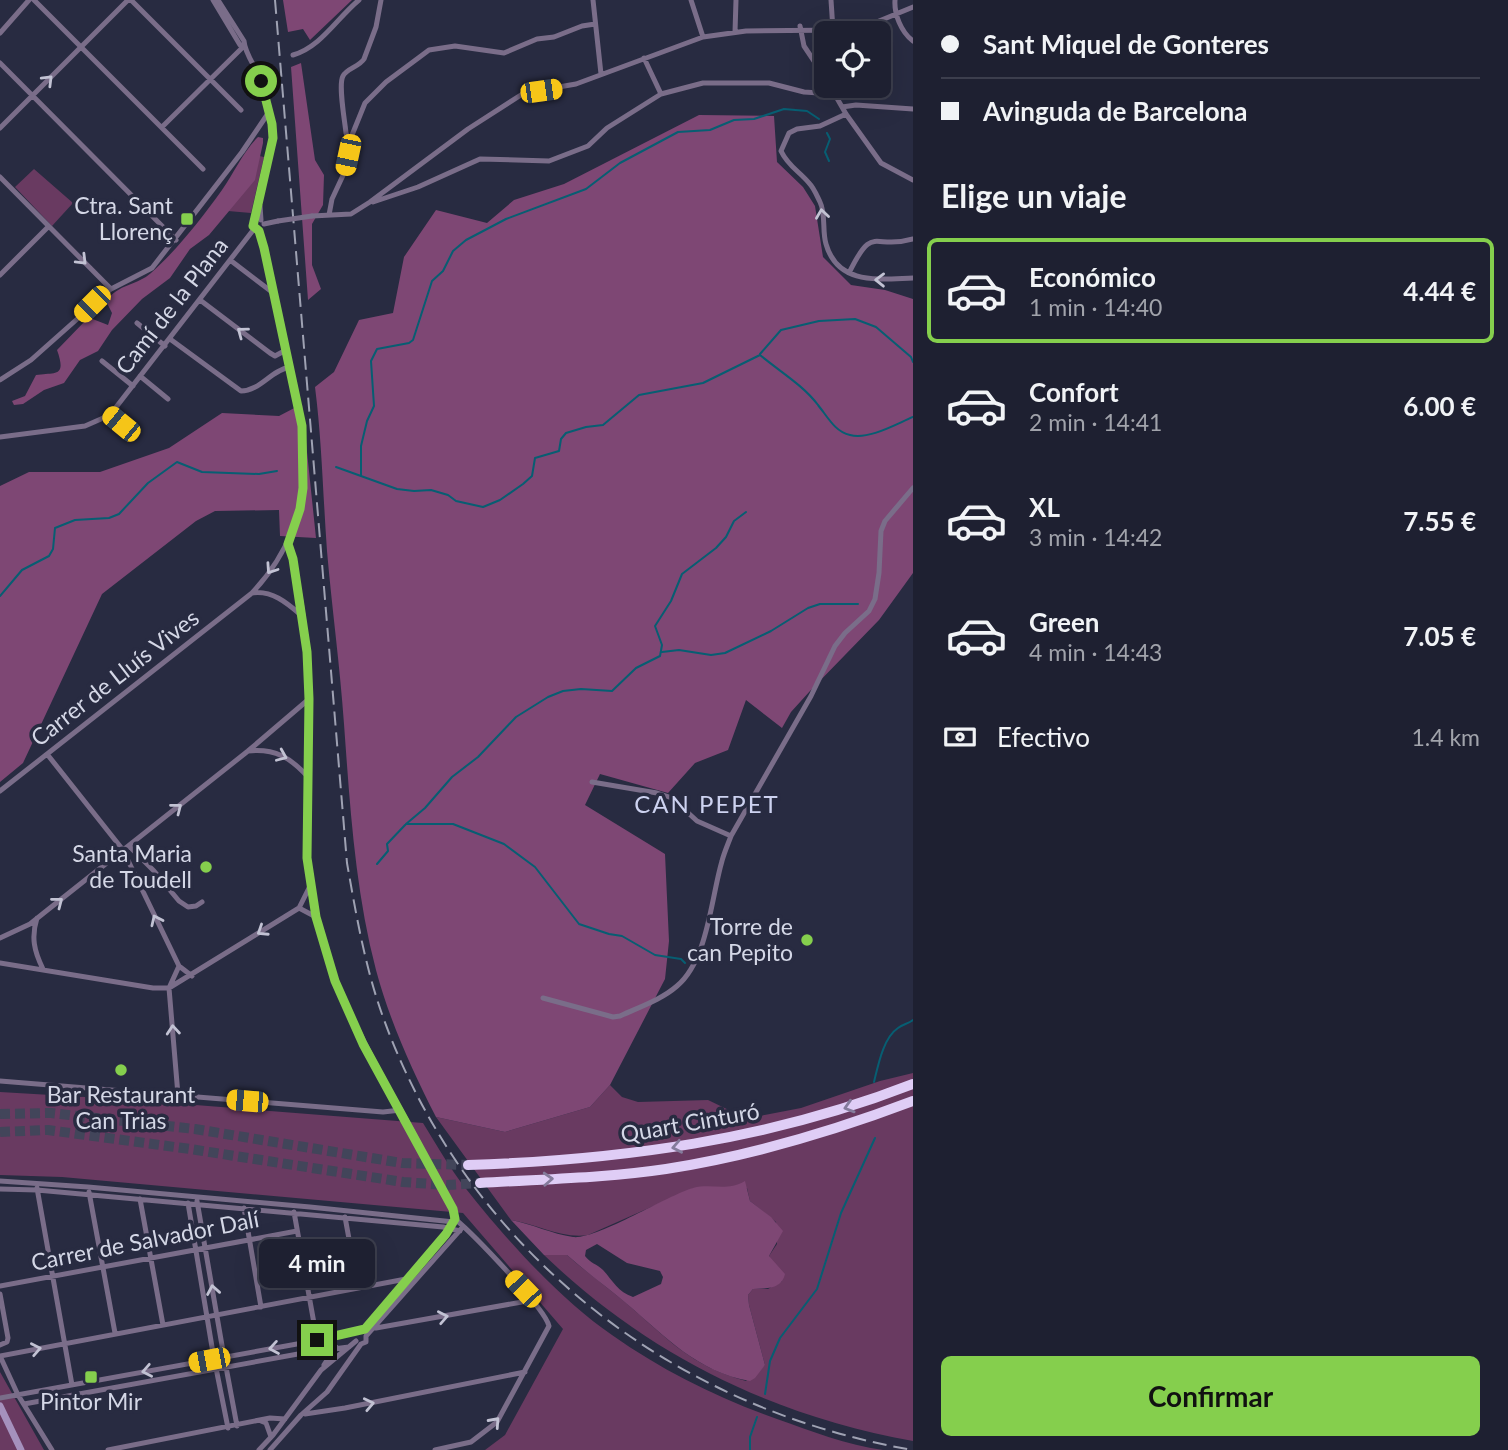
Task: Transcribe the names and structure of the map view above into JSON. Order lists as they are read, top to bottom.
{
  "streets": {
    "highway": ["Quart Cinturó"],
    "street": ["Camí de la Plana", "Carrer de Lluís Vives", "Carrer de Salvador Dalí"]
  },
  "districts": ["CAN PEPET"],
  "places": {
    "transit": ["Ctra. Sant Llorenç", "Pintor Mir"],
    "other": ["Santa Maria de Toudell", "Torre de can Pepito", "Bar Restaurant Can Trias"]
  },
  "page": {
    "banner": ["Sant Miquel de Gonteres", "Avinguda de Barcelona"],
    "heading": "Elige un viaje",
    "list": [
      {
        "name": "Económico",
        "note": "1 min · 14:40",
        "value": "4.44 €"
      },
      {
        "name": "Confort",
        "note": "2 min · 14:41",
        "value": "6.00 €"
      },
      {
        "name": "XL",
        "note": "3 min · 14:42",
        "value": "7.55 €"
      },
      {
        "name": "Green",
        "note": "4 min · 14:43",
        "value": "7.05 €"
      }
    ],
    "pay": ["Efectivo", "1.4 km"],
    "bubble": "4 min",
    "buttons": "Confirmar"
  }
}
